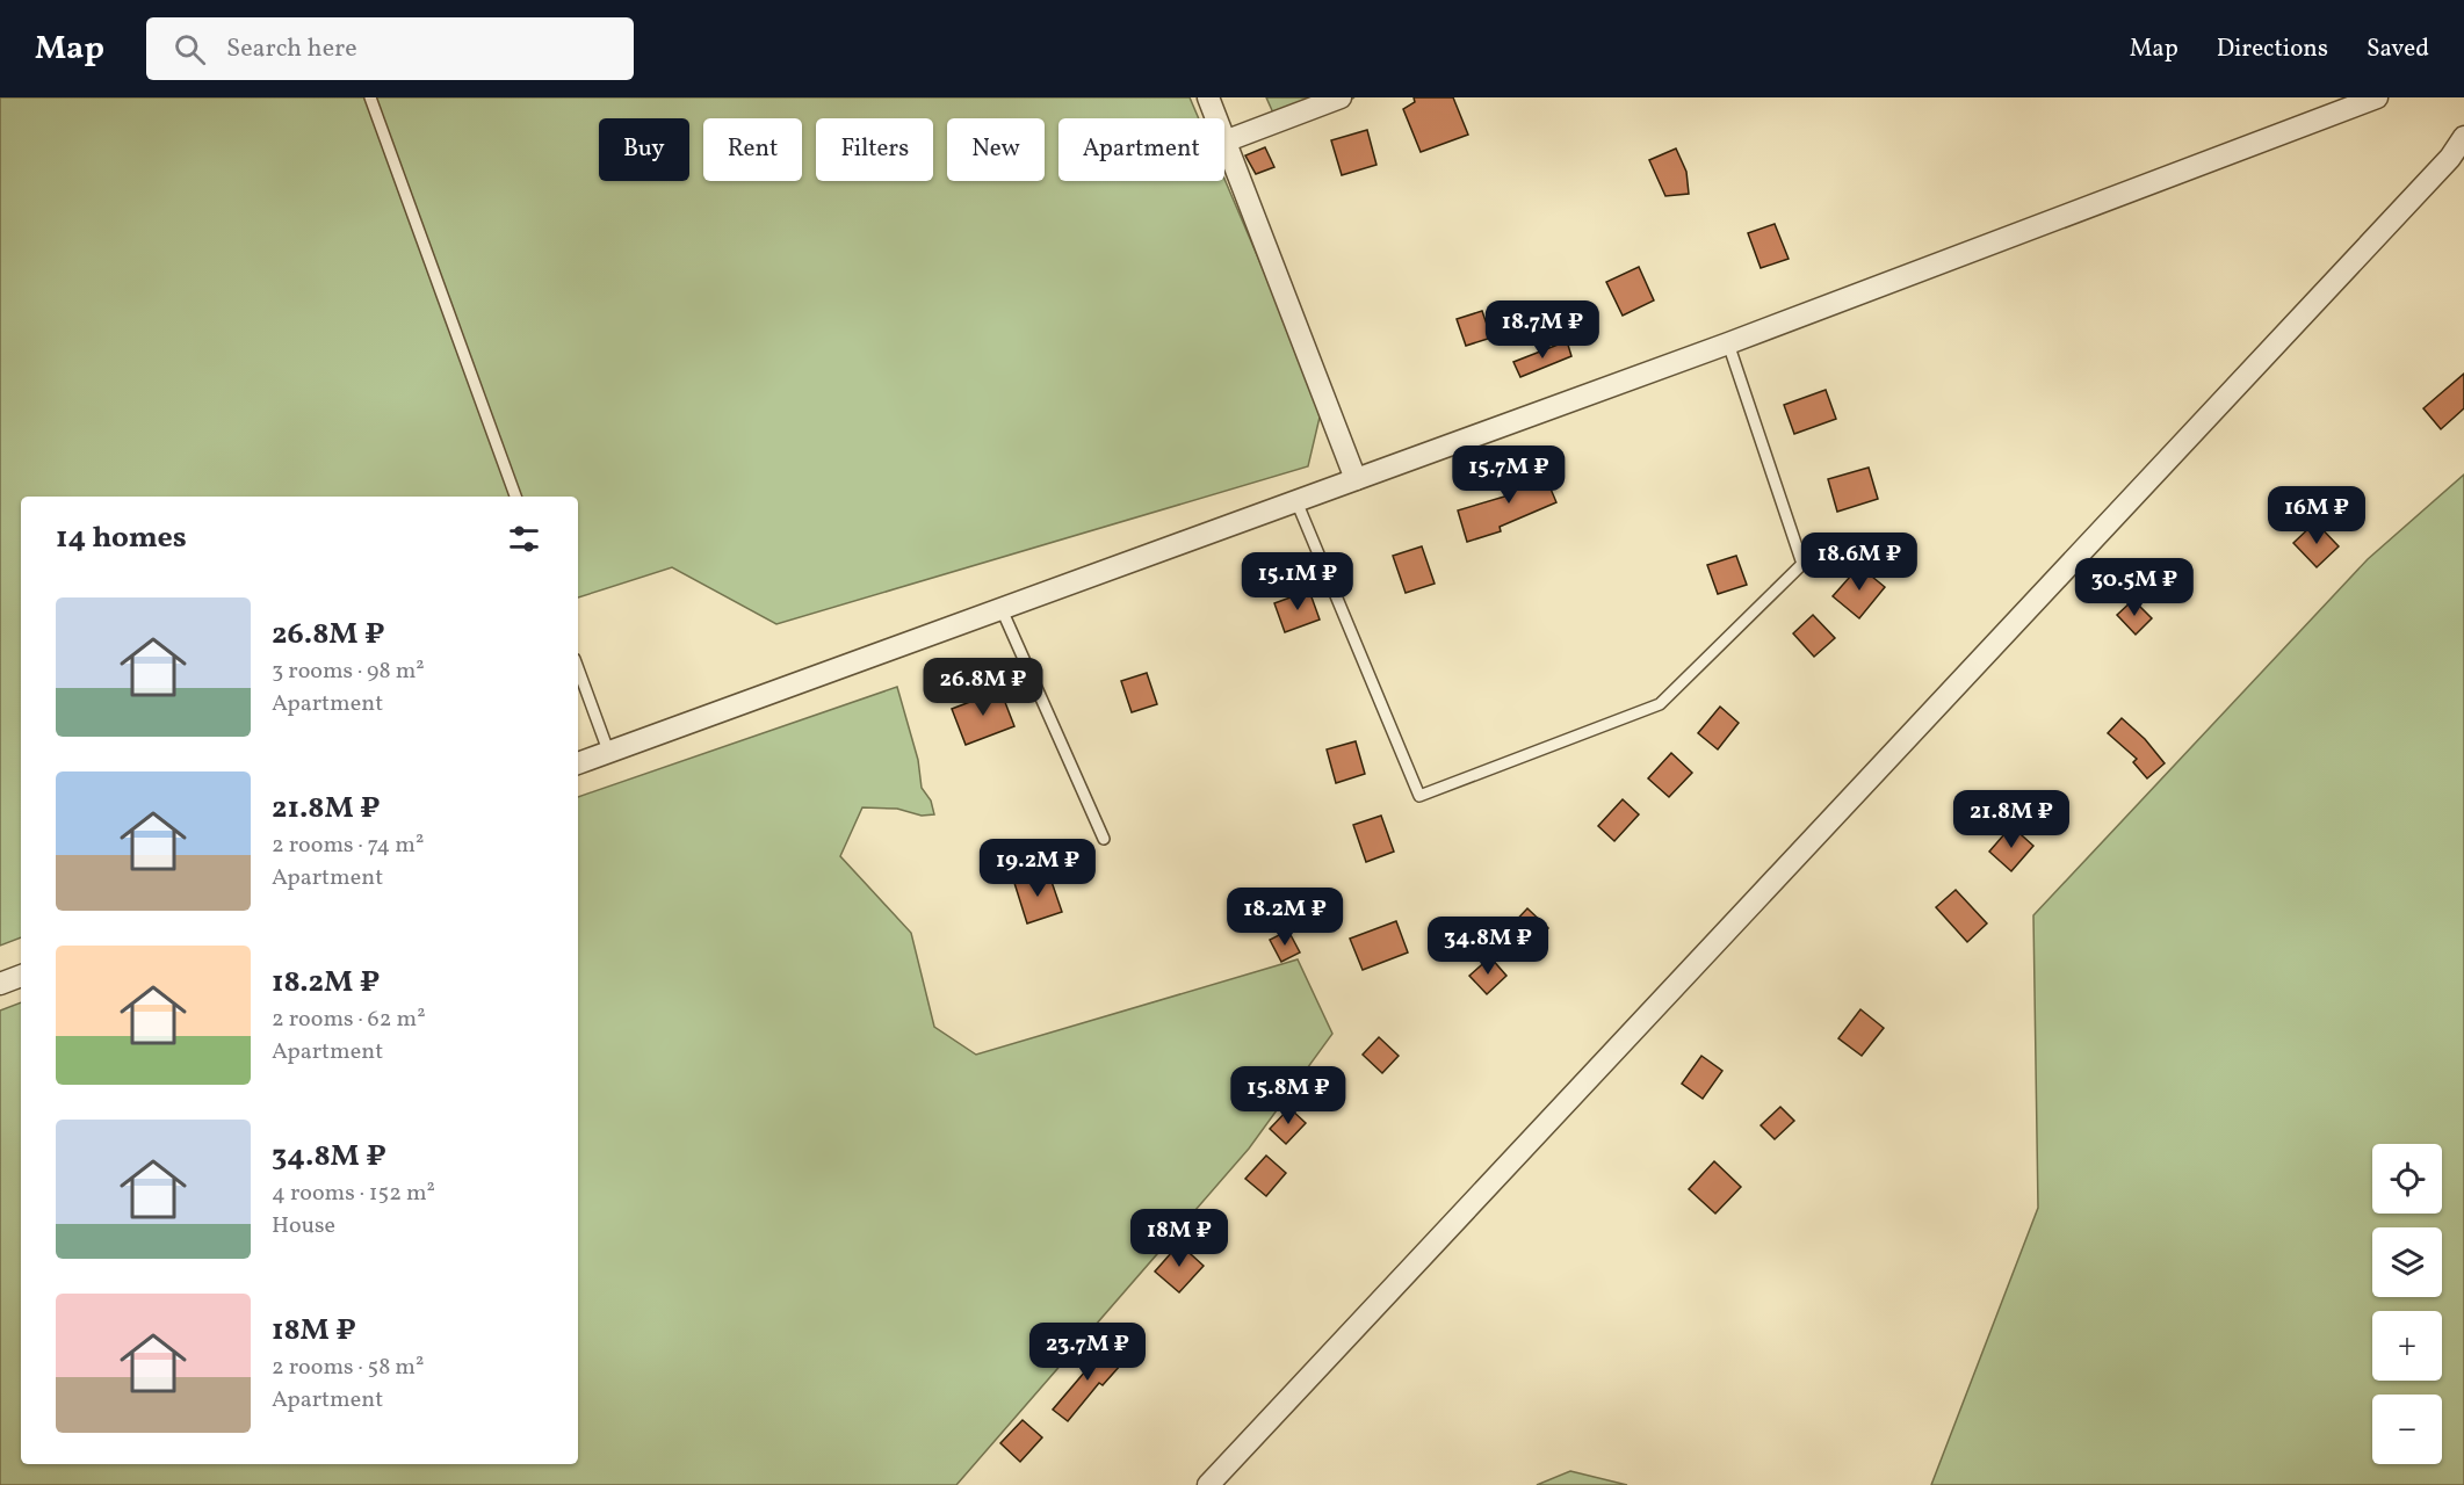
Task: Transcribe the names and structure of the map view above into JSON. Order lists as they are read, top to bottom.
{
  "page": {
    "header": "Map",
    "search": "Search here",
    "nav": ["Map", "Directions", "Saved"],
    "chip": [
      "Buy",
      "Rent",
      "Filters",
      "New",
      "Apartment"
    ],
    "price": [
      "18.7M ₽",
      "15.7M ₽",
      "16M ₽",
      "18.6M ₽",
      "15.1M ₽",
      "30.5M ₽",
      "26.8M ₽",
      "21.8M ₽",
      "19.2M ₽",
      "18.2M ₽",
      "34.8M ₽",
      "15.8M ₽",
      "18M ₽",
      "23.7M ₽"
    ],
    "heading": "14 homes",
    "list": [
      {
        "name": "26.8M ₽",
        "note": "3 rooms · 98 m² · Apartment"
      },
      {
        "name": "21.8M ₽",
        "note": "2 rooms · 74 m² · Apartment"
      },
      {
        "name": "18.2M ₽",
        "note": "2 rooms · 62 m² · Apartment"
      },
      {
        "name": "34.8M ₽",
        "note": "4 rooms · 152 m² · House"
      },
      {
        "name": "18M ₽",
        "note": "2 rooms · 58 m² · Apartment"
      }
    ],
    "map_buttons": ["+", "−"]
  }
}
